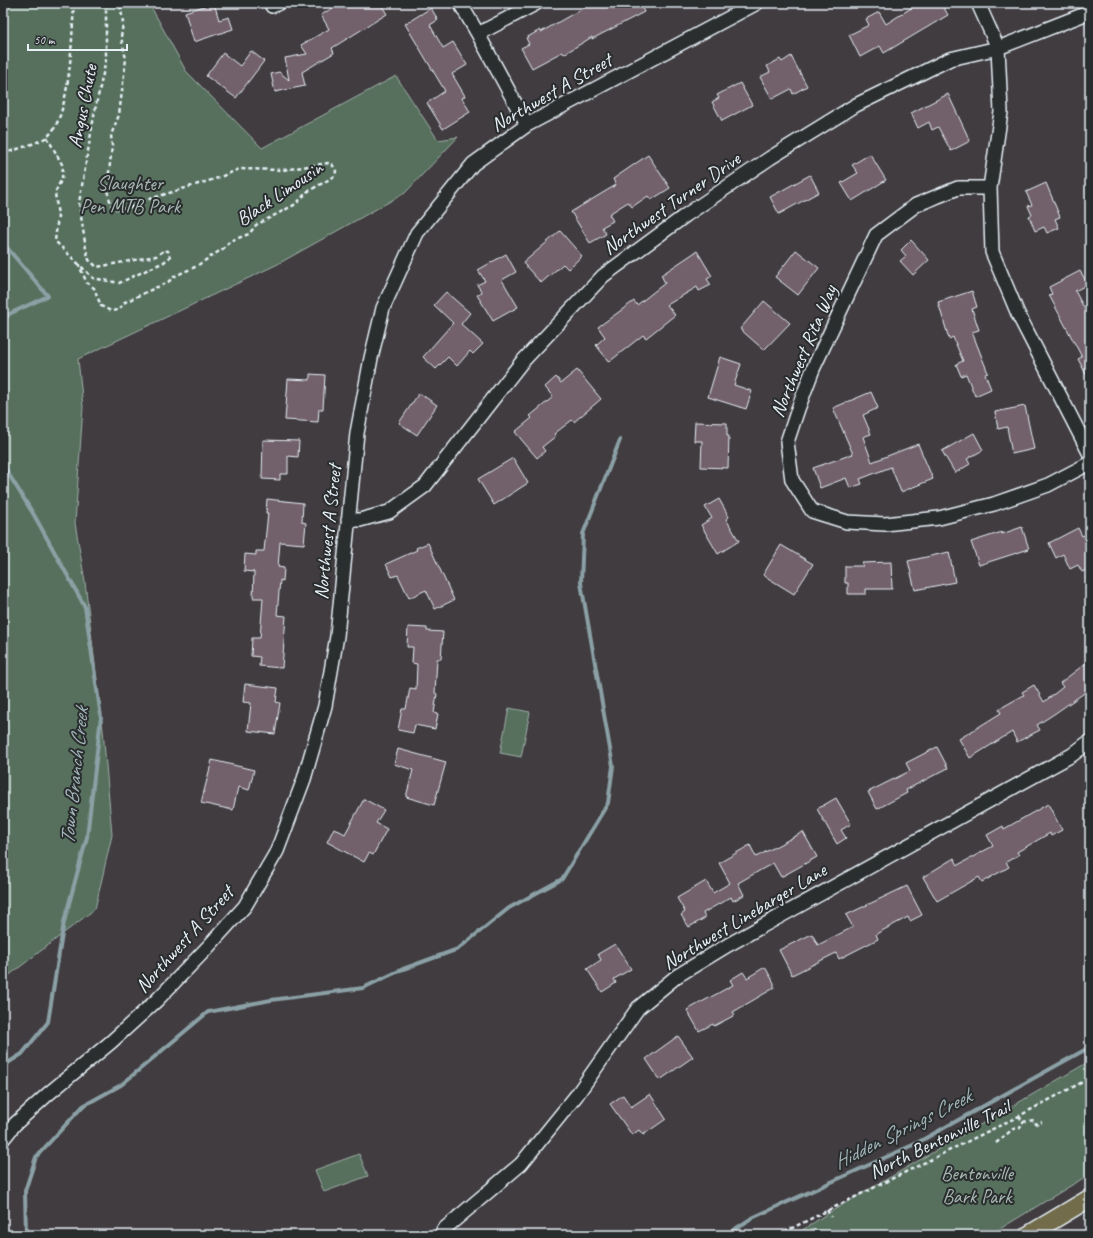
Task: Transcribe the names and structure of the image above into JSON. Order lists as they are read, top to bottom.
{
  "streets": {
    "street": [
      "Northwest A Street",
      "Northwest Turner Drive",
      "Northwest Rita Way",
      "Northwest Linebarger Lane"
    ],
    "path": ["Angus Chute", "Black Limousin", "North Bentonville Trail"]
  },
  "crossings": [
    ["Northwest A Street", "Northwest Turner Drive"],
    ["Angus Chute", "Black Limousin"]
  ],
  "water": ["Town Branch Creek", "Hidden Springs Creek"],
  "parks": ["Slaughter Pen MTB Park", "Bentonville Bark Park"],
  "scale_bar": "50 m"
}
